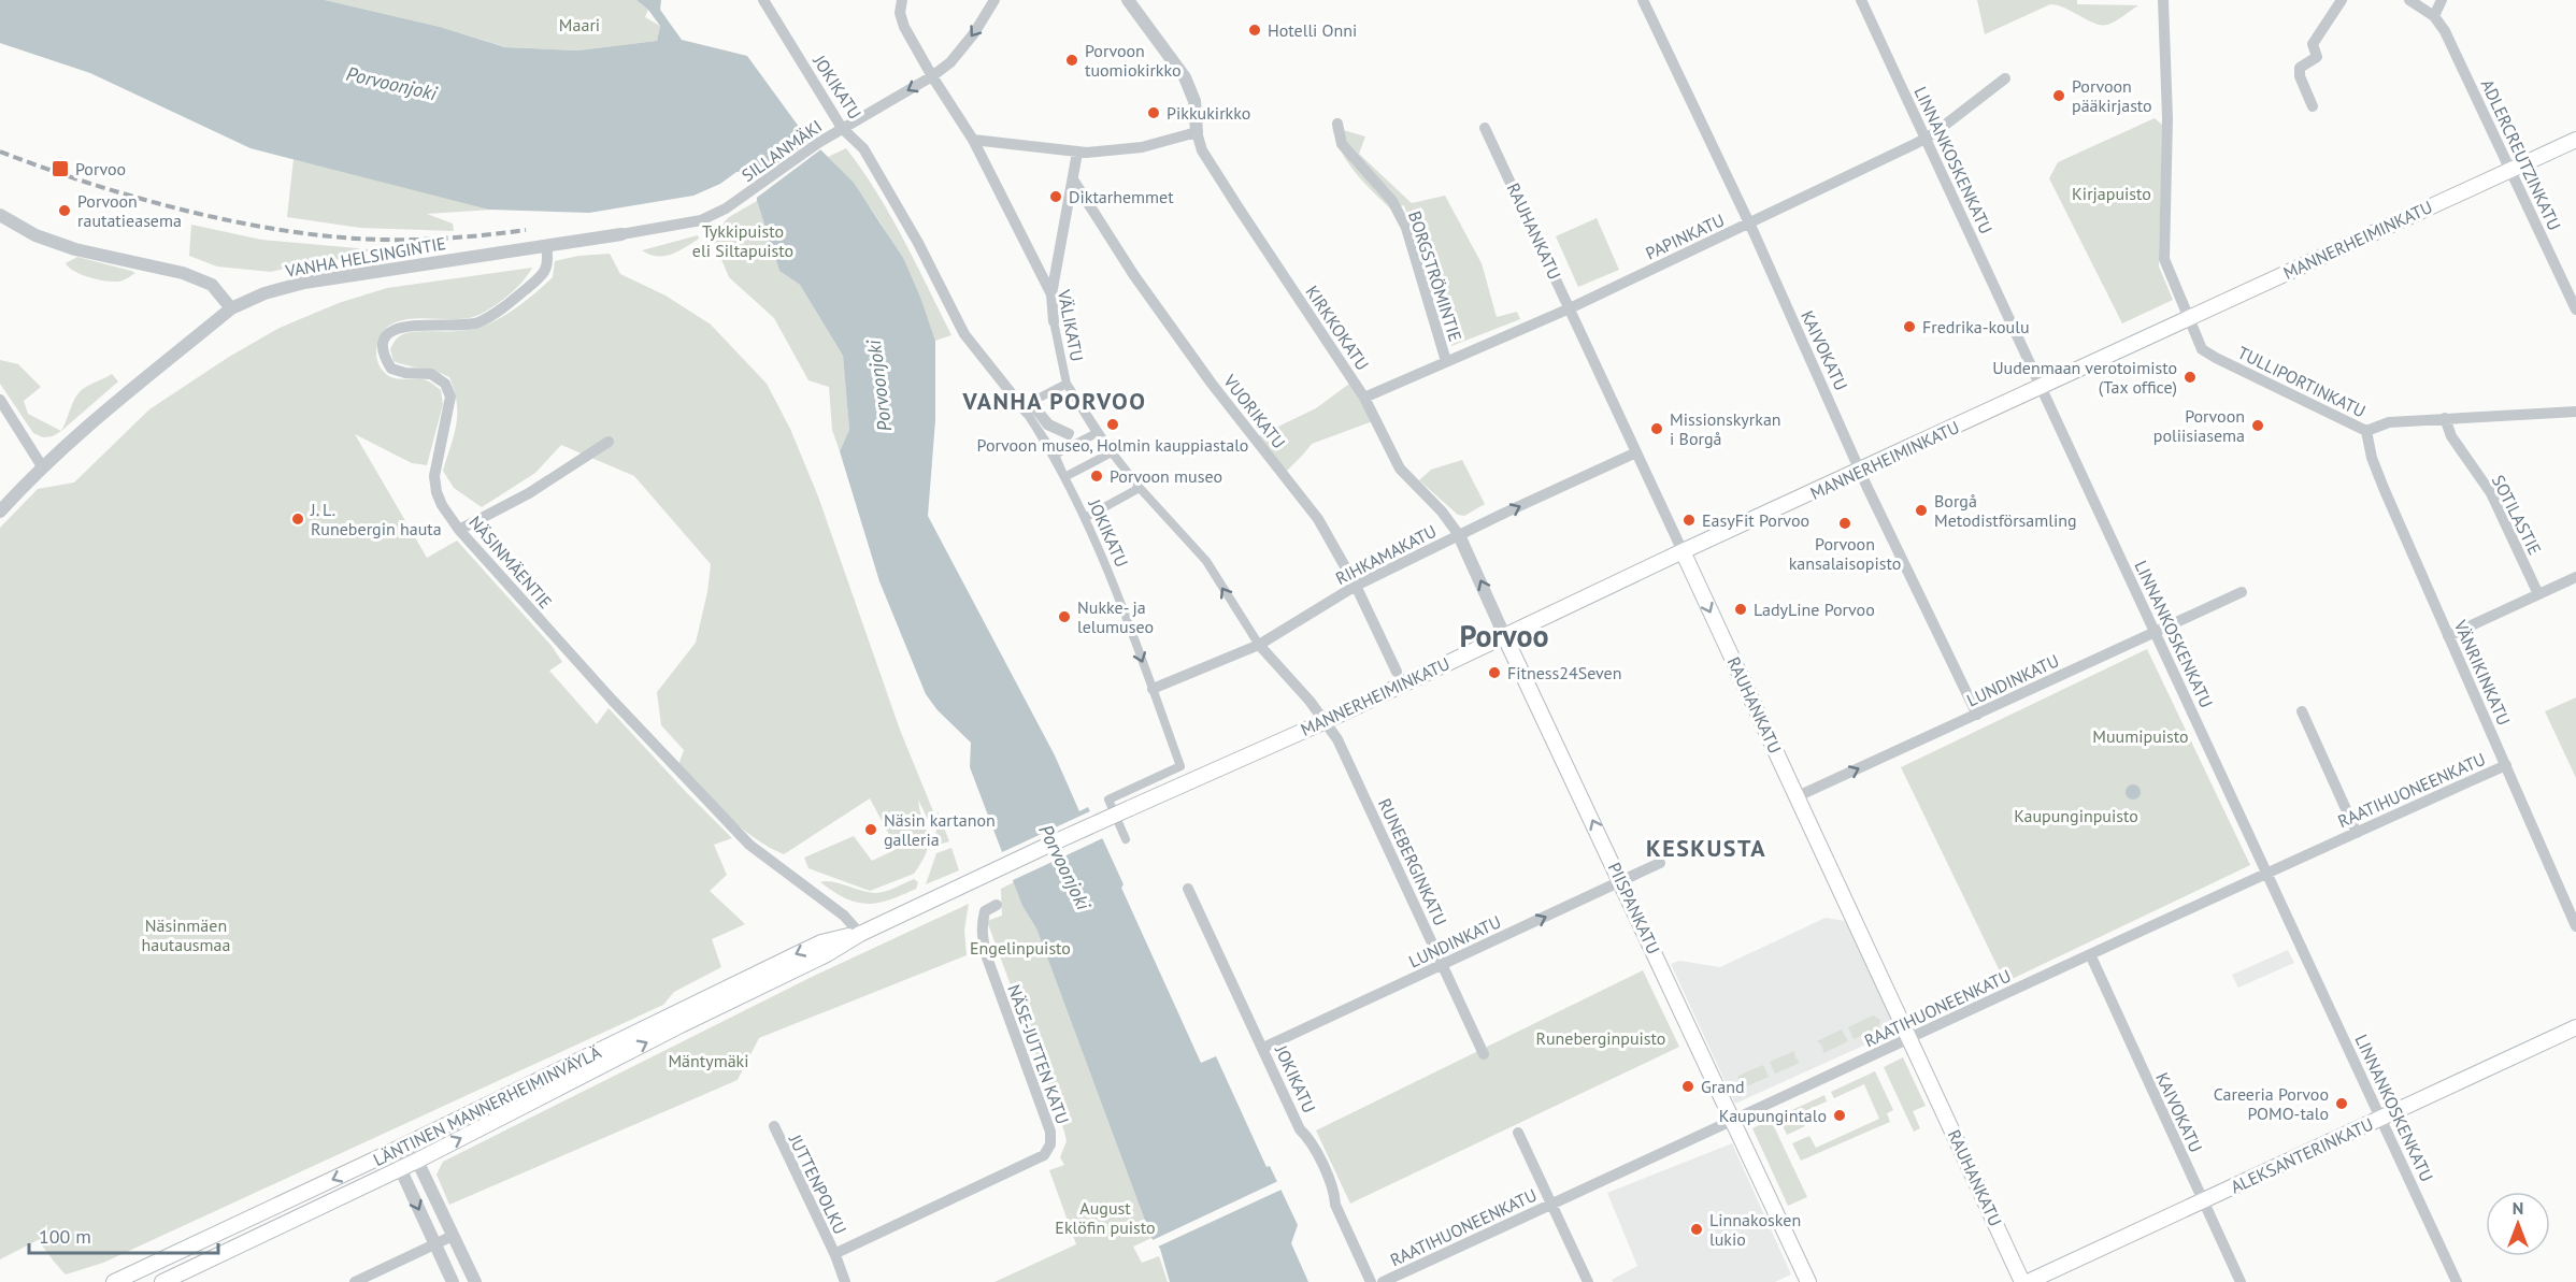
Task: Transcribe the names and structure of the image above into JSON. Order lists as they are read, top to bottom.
{
  "streets": {
    "main road": [
      "RAUHANKATU",
      "MANNERHEIMINKATU",
      "PIISPANKATU",
      "LÄNTINEN MANNERHEIMINVÄYLÄ",
      "ALEKSANTERINKATU"
    ],
    "street": [
      "JOKIKATU",
      "SILLANMÄKI",
      "ADLERCREUTZINKATU",
      "LINNANKOSKENKATU",
      "PAPINKATU",
      "VANHA HELSINGINTIE",
      "BORGSTRÖMINTIE",
      "VÄLIKATU",
      "KIRKKOKATU",
      "KAIVOKATU",
      "TULLIPORTINKATU",
      "VUORIKATU",
      "SOTILASTIE",
      "RIHKAMAKATU",
      "NÄSINMÄENTIE",
      "VÄNRIKINKATU",
      "LUNDINKATU",
      "RAATIHUONEENKATU",
      "RUNEBERGINKATU",
      "NÄSE-JUTTEN KATU",
      "JUTTENPOLKU"
    ]
  },
  "crossings": [
    ["JOKIKATU", "SILLANMÄKI"],
    ["JOKIKATU", "RIHKAMAKATU"],
    ["JOKIKATU", "LUNDINKATU"],
    ["SILLANMÄKI", "VANHA HELSINGINTIE"],
    ["SILLANMÄKI", "VÄLIKATU"],
    ["ADLERCREUTZINKATU", "MANNERHEIMINKATU"],
    ["LINNANKOSKENKATU", "PAPINKATU"],
    ["LINNANKOSKENKATU", "MANNERHEIMINKATU"],
    ["LINNANKOSKENKATU", "LUNDINKATU"],
    ["LINNANKOSKENKATU", "RAATIHUONEENKATU"],
    ["LINNANKOSKENKATU", "ALEKSANTERINKATU"],
    ["RAUHANKATU", "PAPINKATU"],
    ["RAUHANKATU", "MANNERHEIMINKATU"],
    ["RAUHANKATU", "RIHKAMAKATU"],
    ["RAUHANKATU", "LUNDINKATU"],
    ["RAUHANKATU", "RAATIHUONEENKATU"],
    ["PAPINKATU", "BORGSTRÖMINTIE"],
    ["PAPINKATU", "KIRKKOKATU"],
    ["PAPINKATU", "KAIVOKATU"],
    ["MANNERHEIMINKATU", "KAIVOKATU"],
    ["MANNERHEIMINKATU", "TULLIPORTINKATU"],
    ["MANNERHEIMINKATU", "RUNEBERGINKATU"],
    ["MANNERHEIMINKATU", "PIISPANKATU"],
    ["MANNERHEIMINKATU", "LÄNTINEN MANNERHEIMINVÄYLÄ"],
    ["VANHA HELSINGINTIE", "NÄSINMÄENTIE"],
    ["KIRKKOKATU", "RIHKAMAKATU"],
    ["KIRKKOKATU", "PIISPANKATU"],
    ["KAIVOKATU", "LUNDINKATU"],
    ["KAIVOKATU", "RAATIHUONEENKATU"],
    ["KAIVOKATU", "ALEKSANTERINKATU"],
    ["TULLIPORTINKATU", "SOTILASTIE"],
    ["TULLIPORTINKATU", "VÄNRIKINKATU"],
    ["VUORIKATU", "RIHKAMAKATU"],
    ["RIHKAMAKATU", "PIISPANKATU"],
    ["NÄSINMÄENTIE", "LÄNTINEN MANNERHEIMINVÄYLÄ"],
    ["VÄNRIKINKATU", "RAATIHUONEENKATU"],
    ["LUNDINKATU", "RUNEBERGINKATU"],
    ["LUNDINKATU", "PIISPANKATU"],
    ["RAATIHUONEENKATU", "PIISPANKATU"],
    ["NÄSE-JUTTEN KATU", "JUTTENPOLKU"]
  ],
  "one_way": [
    "SILLANMÄKI",
    "RIHKAMAKATU",
    "LUNDINKATU",
    "PIISPANKATU"
  ],
  "districts": ["VANHA PORVOO", "Porvoo", "KESKUSTA"],
  "water": ["Porvoonjoki"],
  "parks": [
    "Maari",
    "Kirjapuisto",
    "Tykkipuisto eli Siltapuisto",
    "Muumipuisto",
    "Kaupunginpuisto",
    "Näsinmäen hautausmaa",
    "Engelinpuisto",
    "Runeberginpuisto",
    "Mäntymäki",
    "August Eklöfin puisto"
  ],
  "places": {
    "other": [
      "Hotelli Onni",
      "Porvoon tuomiokirkko",
      "Porvoon pääkirjasto",
      "Pikkukirkko",
      "Diktarhemmet",
      "Porvoon rautatieasema",
      "Fredrika-koulu",
      "Uudenmaan verotoimisto (Tax office)",
      "Porvoon museo, Holmin kauppiastalo",
      "Porvoon poliisiasema",
      "Missionskyrkan i Borgå",
      "Porvoon museo",
      "Borgå Metodistförsamling",
      "J. L. Runebergin hauta",
      "EasyFit Porvoo",
      "Porvoon kansalaisopisto",
      "LadyLine Porvoo",
      "Nukke- ja lelumuseo",
      "Fitness24Seven",
      "Näsin kartanon galleria",
      "Grand",
      "Careeria Porvoo POMO-talo",
      "Kaupungintalo",
      "Linnakosken lukio"
    ],
    "transit": ["Porvoo"]
  },
  "scale_bar": "100 m",
  "north": "top"
}
